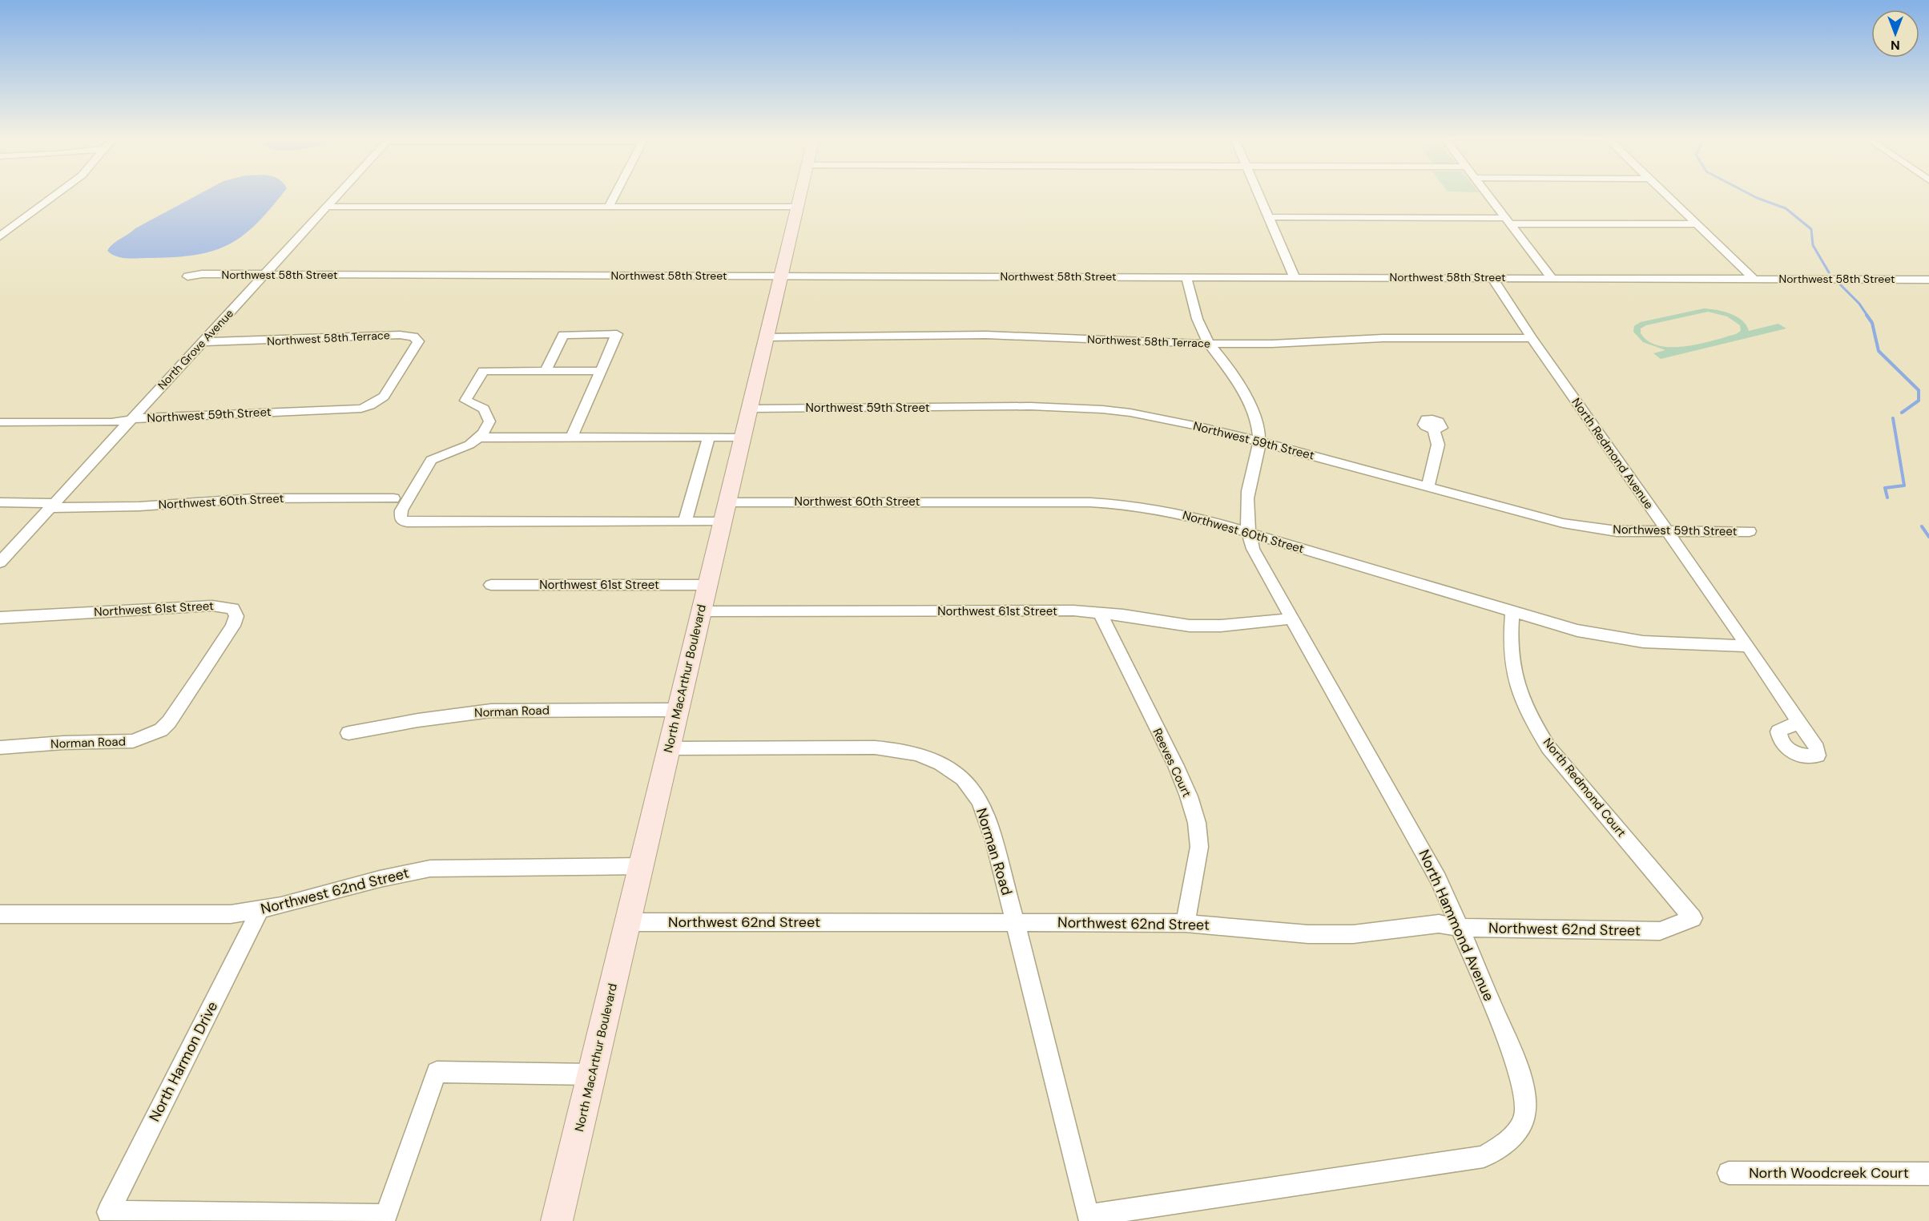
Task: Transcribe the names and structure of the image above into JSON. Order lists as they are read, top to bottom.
{
  "streets": {
    "main road": ["North MacArthur Boulevard"],
    "street": [
      "Northwest 58th Street",
      "Northwest 58th Terrace",
      "North Grove Avenue",
      "Northwest 59th Street",
      "North Redmond Avenue",
      "Northwest 60th Street",
      "Northwest 61st Street",
      "Norman Road",
      "Reeves Court",
      "North Redmond Court",
      "Northwest 62nd Street",
      "North Hammond Avenue",
      "North Harmon Drive",
      "North Woodcreek Court"
    ]
  },
  "crossings": [
    ["Northwest 58th Street", "North Grove Avenue"],
    ["Northwest 58th Street", "North Redmond Avenue"],
    ["Northwest 58th Street", "North MacArthur Boulevard"],
    ["Northwest 58th Street", "North Hammond Avenue"],
    ["Northwest 58th Terrace", "North Grove Avenue"],
    ["Northwest 58th Terrace", "Northwest 59th Street"],
    ["Northwest 58th Terrace", "North Redmond Avenue"],
    ["Northwest 58th Terrace", "North MacArthur Boulevard"],
    ["Northwest 58th Terrace", "North Hammond Avenue"],
    ["North Grove Avenue", "Northwest 59th Street"],
    ["North Grove Avenue", "Northwest 60th Street"],
    ["Northwest 59th Street", "North Redmond Avenue"],
    ["Northwest 59th Street", "North MacArthur Boulevard"],
    ["Northwest 59th Street", "North Hammond Avenue"],
    ["North Redmond Avenue", "Northwest 60th Street"],
    ["Northwest 60th Street", "North MacArthur Boulevard"],
    ["Northwest 60th Street", "North Redmond Court"],
    ["Northwest 60th Street", "North Hammond Avenue"],
    ["Northwest 61st Street", "North MacArthur Boulevard"],
    ["Northwest 61st Street", "Norman Road"],
    ["Northwest 61st Street", "Reeves Court"],
    ["Northwest 61st Street", "North Hammond Avenue"],
    ["North MacArthur Boulevard", "Norman Road"],
    ["North MacArthur Boulevard", "Northwest 62nd Street"],
    ["North MacArthur Boulevard", "North Harmon Drive"],
    ["Norman Road", "Northwest 62nd Street"],
    ["Norman Road", "North Hammond Avenue"],
    ["Reeves Court", "Northwest 62nd Street"],
    ["North Redmond Court", "Northwest 62nd Street"],
    ["Northwest 62nd Street", "North Hammond Avenue"],
    ["Northwest 62nd Street", "North Harmon Drive"]
  ],
  "north": "bottom"
}
